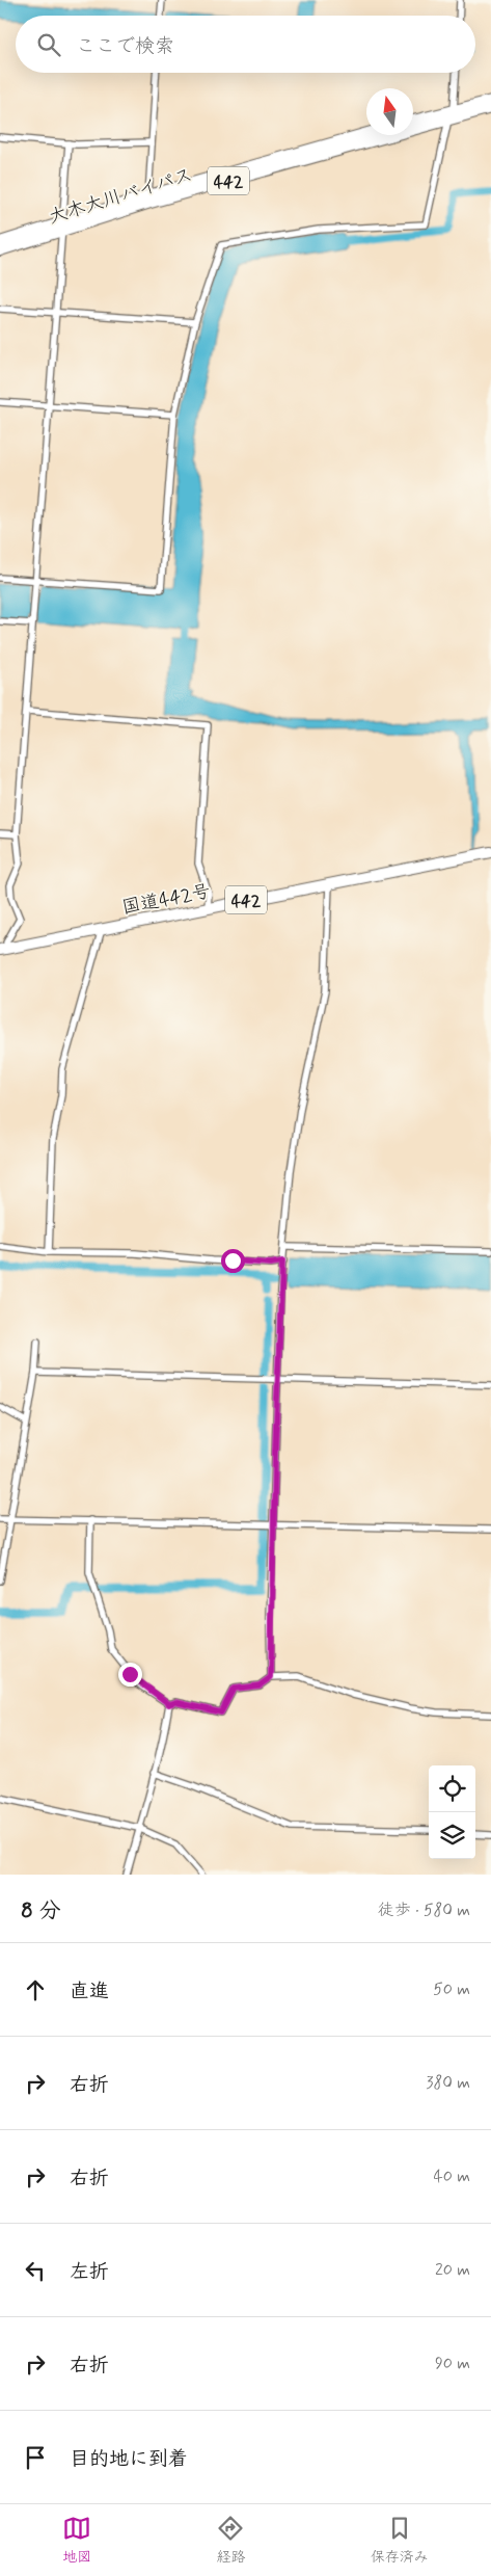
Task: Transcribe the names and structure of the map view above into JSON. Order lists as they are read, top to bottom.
{
  "streets": {
    "highway": ["442", "大木大川バイパス", "国道442号"]
  },
  "north": "top",
  "page": {
    "search": "ここで検索",
    "heading": ["8 分", "徒歩 · 580 m"],
    "list": [
      ["直進", "50 m"],
      ["右折", "380 m"],
      ["右折", "40 m"],
      ["左折", "20 m"],
      ["右折", "90 m"],
      "目的地に到着"
    ],
    "nav": ["地図", "経路", "保存済み"]
  }
}
